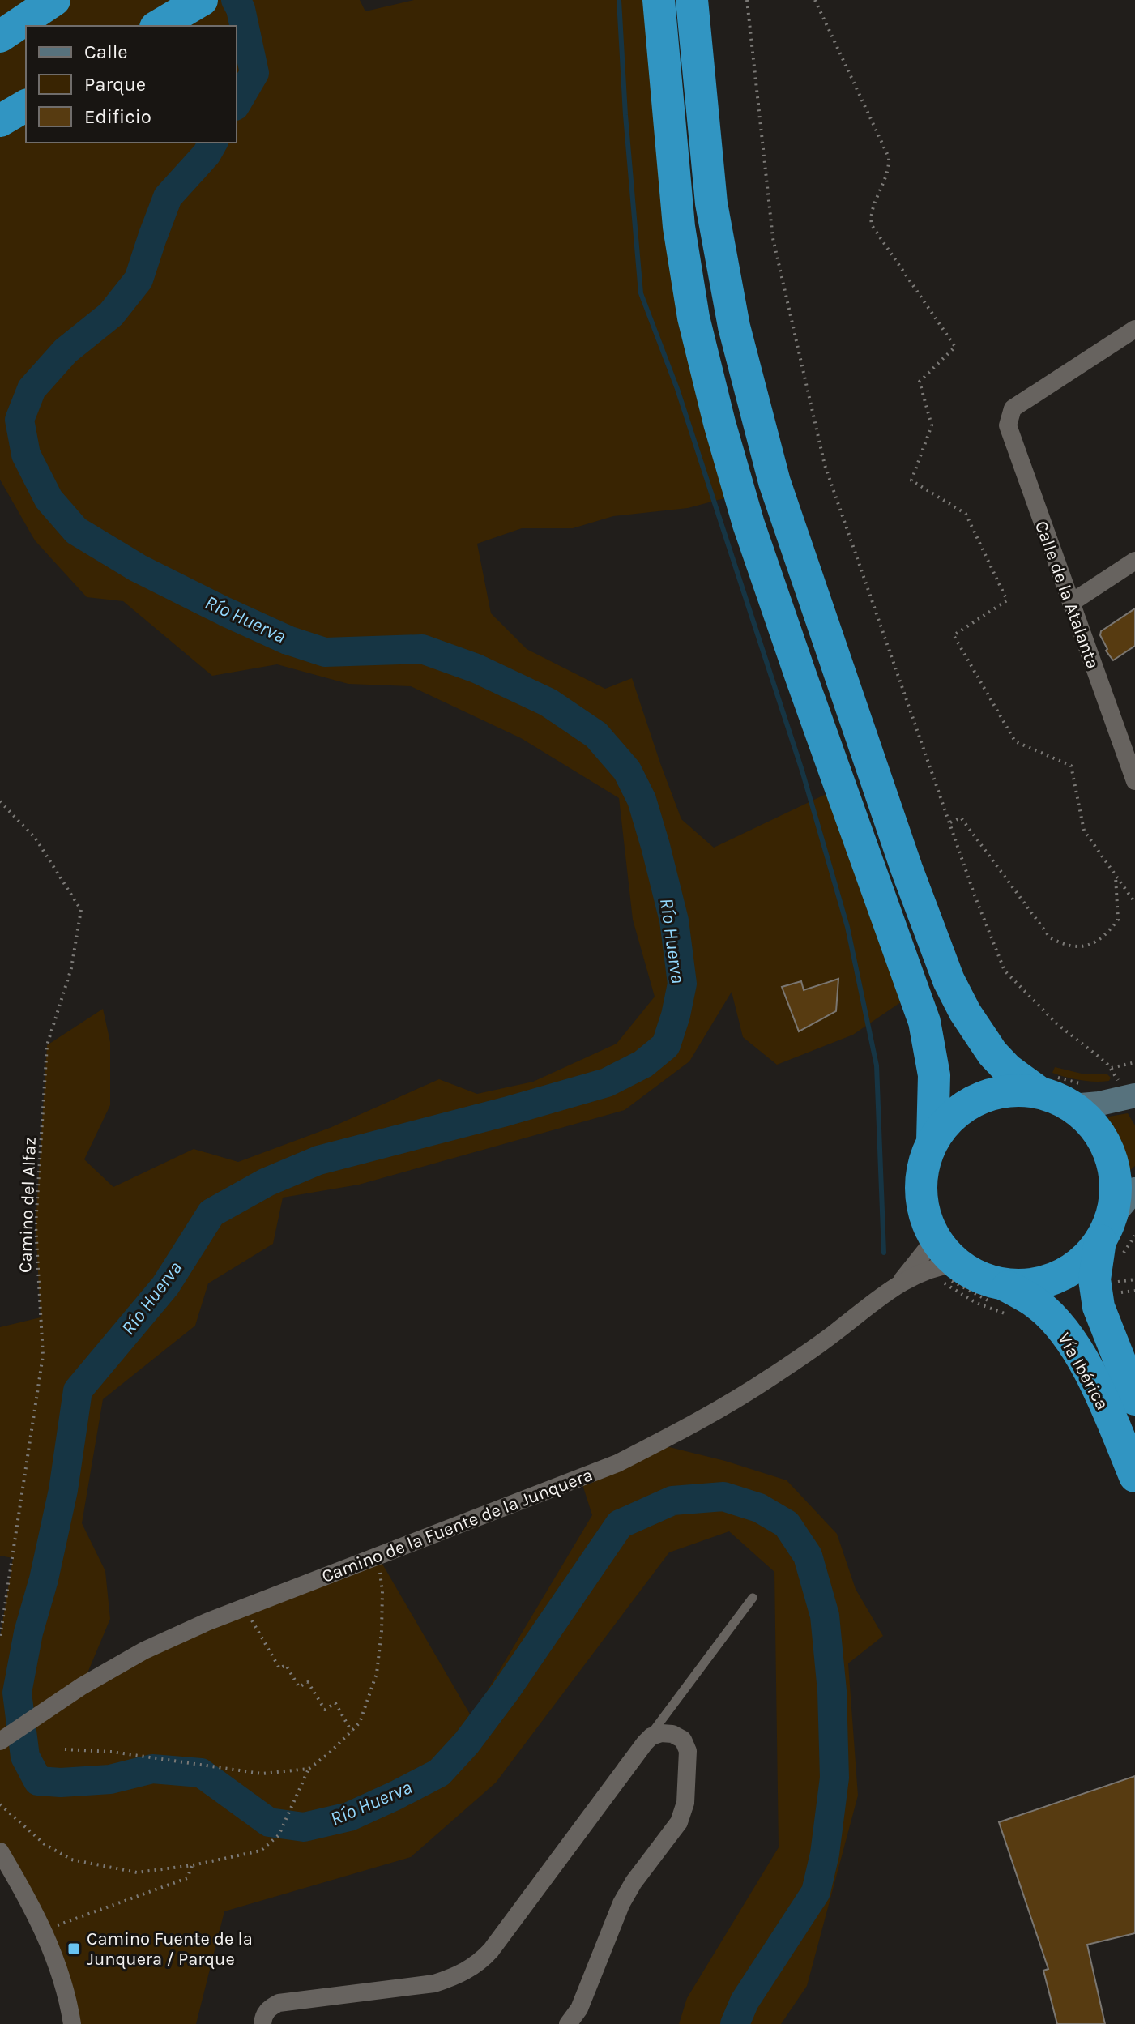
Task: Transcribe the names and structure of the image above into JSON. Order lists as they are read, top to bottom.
{
  "streets": {
    "highway": ["Vía Ibérica"],
    "street": ["Calle de la Atalanta", "Camino de la Fuente de la Junquera"],
    "path": ["Camino del Alfaz"]
  },
  "crossings": [
    ["Vía Ibérica", "Camino de la Fuente de la Junquera"]
  ],
  "water": ["Río Huerva"],
  "places": {
    "transit": ["Camino Fuente de la Junquera / Parque"]
  },
  "legend": ["Calle", "Parque", "Edificio"]
}
